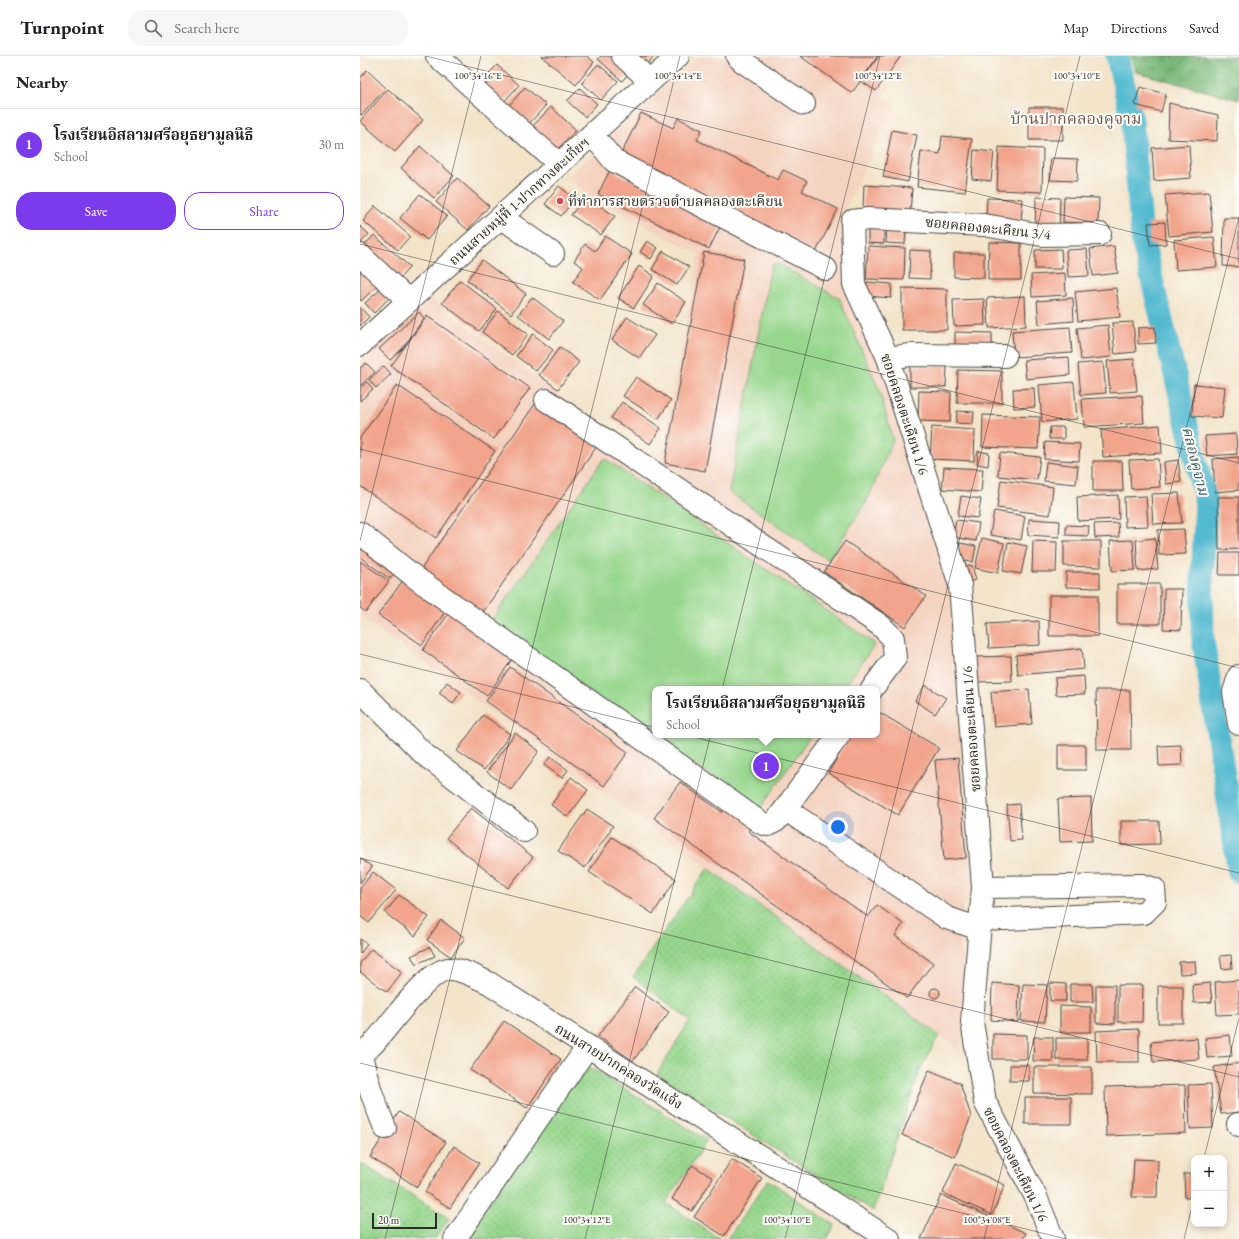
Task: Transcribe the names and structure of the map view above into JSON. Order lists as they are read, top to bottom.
{
  "streets": {
    "street": [
      "ถนนสายหมู่ที่ 1-ปากทางตะเกี่ยฯ",
      "ซอยคลองตะเคียน 3/4",
      "ซอยคลองตะเคียน 1/6",
      "ถนนสายปากคลองวัดแจ้ง"
    ]
  },
  "crossings": [
    ["ซอยคลองตะเคียน 3/4", "ซอยคลองตะเคียน 1/6"]
  ],
  "districts": ["บ้านปากคลองคูจาม"],
  "water": ["คลองคูจาม"],
  "places": ["ที่ทำการสายตรวจตำบลคลองตะเคียน"],
  "scale_bar": "20 m",
  "page": {
    "header": "Turnpoint",
    "search": "Search here",
    "nav": ["Map", "Directions", "Saved"],
    "heading": "Nearby",
    "list": [
      {
        "mark": "1",
        "name": "โรงเรียนอิสลามศรีอยุธยามูลนิธิ",
        "note": "School",
        "value": "30 m"
      }
    ],
    "buttons": ["Save", "Share"],
    "popup": ["โรงเรียนอิสลามศรีอยุธยามูลนิธิ", "School"],
    "pins": "1",
    "map_buttons": ["+", "−"],
    "scale": "20 m"
  },
  "coordinates": [
    "100°34'16\"E",
    "100°34'14\"E",
    "100°34'12\"E",
    "100°34'10\"E",
    "100°34'08\"E"
  ]
}
